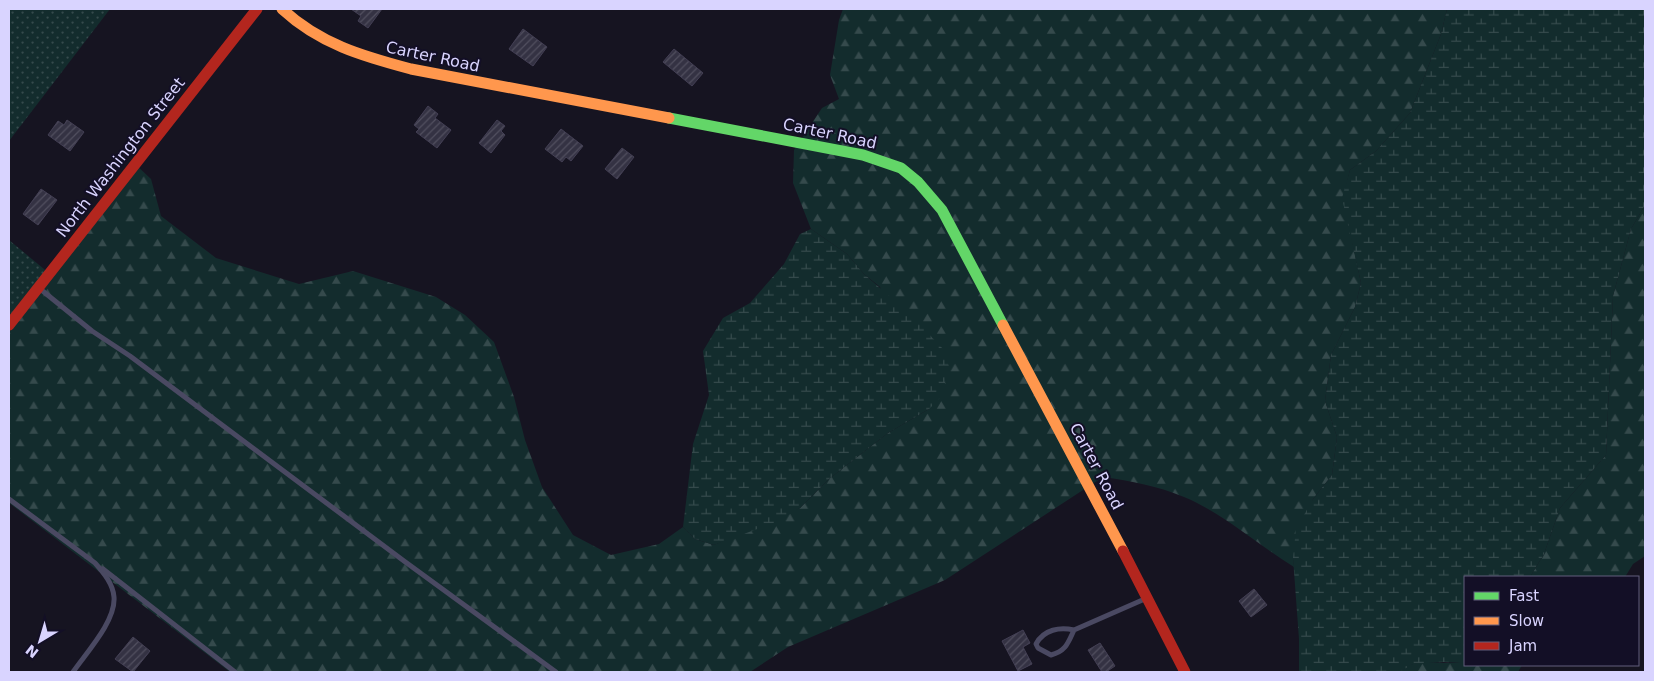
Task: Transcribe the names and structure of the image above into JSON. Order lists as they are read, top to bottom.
{
  "streets": {
    "street": ["Carter Road", "North Washington Street"]
  },
  "legend": ["Fast", "Slow", "Jam"],
  "north": "bottom left"
}
